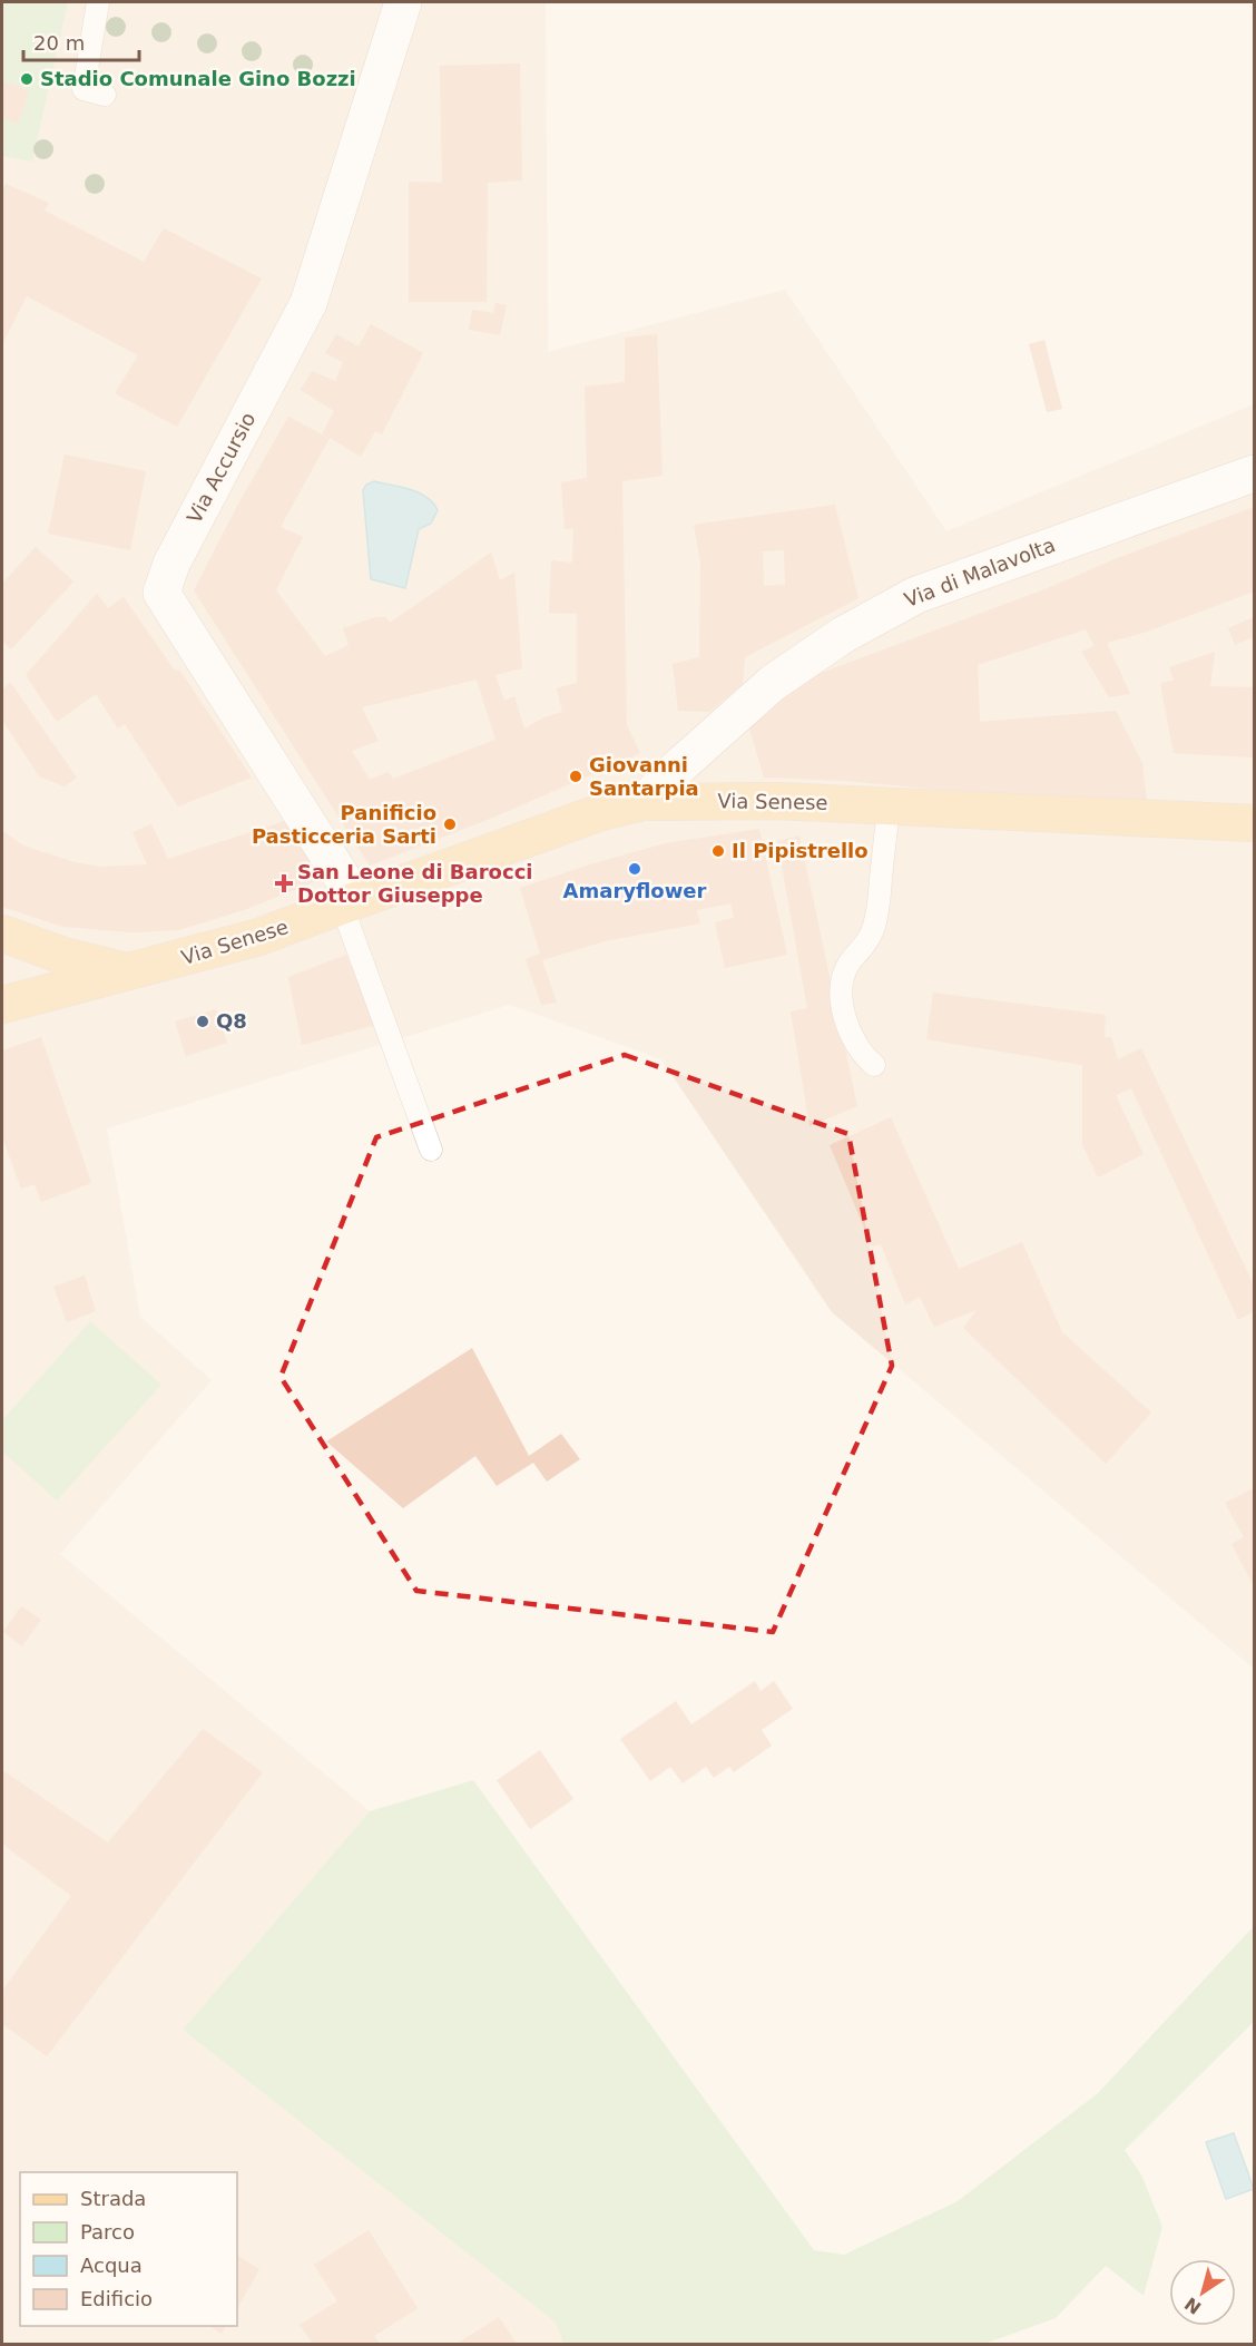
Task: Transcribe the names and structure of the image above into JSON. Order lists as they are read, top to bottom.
{
  "streets": {
    "main road": ["Via Senese"],
    "street": ["Via Accursio", "Via di Malavolta"]
  },
  "crossings": [
    ["Via Accursio", "Via Senese"],
    ["Via di Malavolta", "Via Senese"]
  ],
  "places": {
    "other": [
      "Stadio Comunale Gino Bozzi",
      "Giovanni Santarpia",
      "Panificio Pasticceria Sarti",
      "Il Pipistrello",
      "Amaryflower",
      "Q8"
    ],
    "health": ["San Leone di Barocci Dottor Giuseppe"]
  },
  "legend": [
    "Strada",
    "Parco",
    "Acqua",
    "Edificio"
  ],
  "scale_bar": "20 m",
  "north": "bottom left"
}
